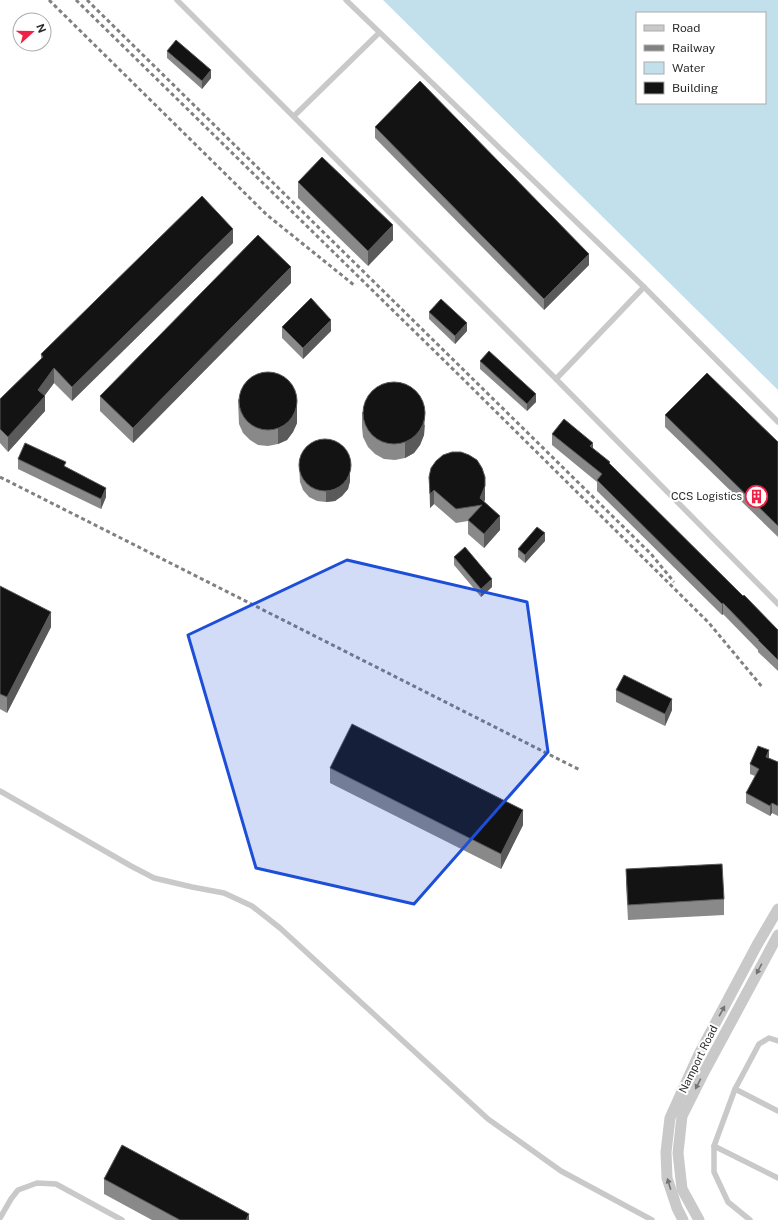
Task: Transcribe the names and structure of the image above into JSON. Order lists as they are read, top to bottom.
{
  "streets": {
    "street": ["Namport Road"]
  },
  "places": {
    "building": ["CCS Logistics"]
  },
  "legend": [
    "Road",
    "Railway",
    "Water",
    "Building"
  ],
  "north": "right"
}
